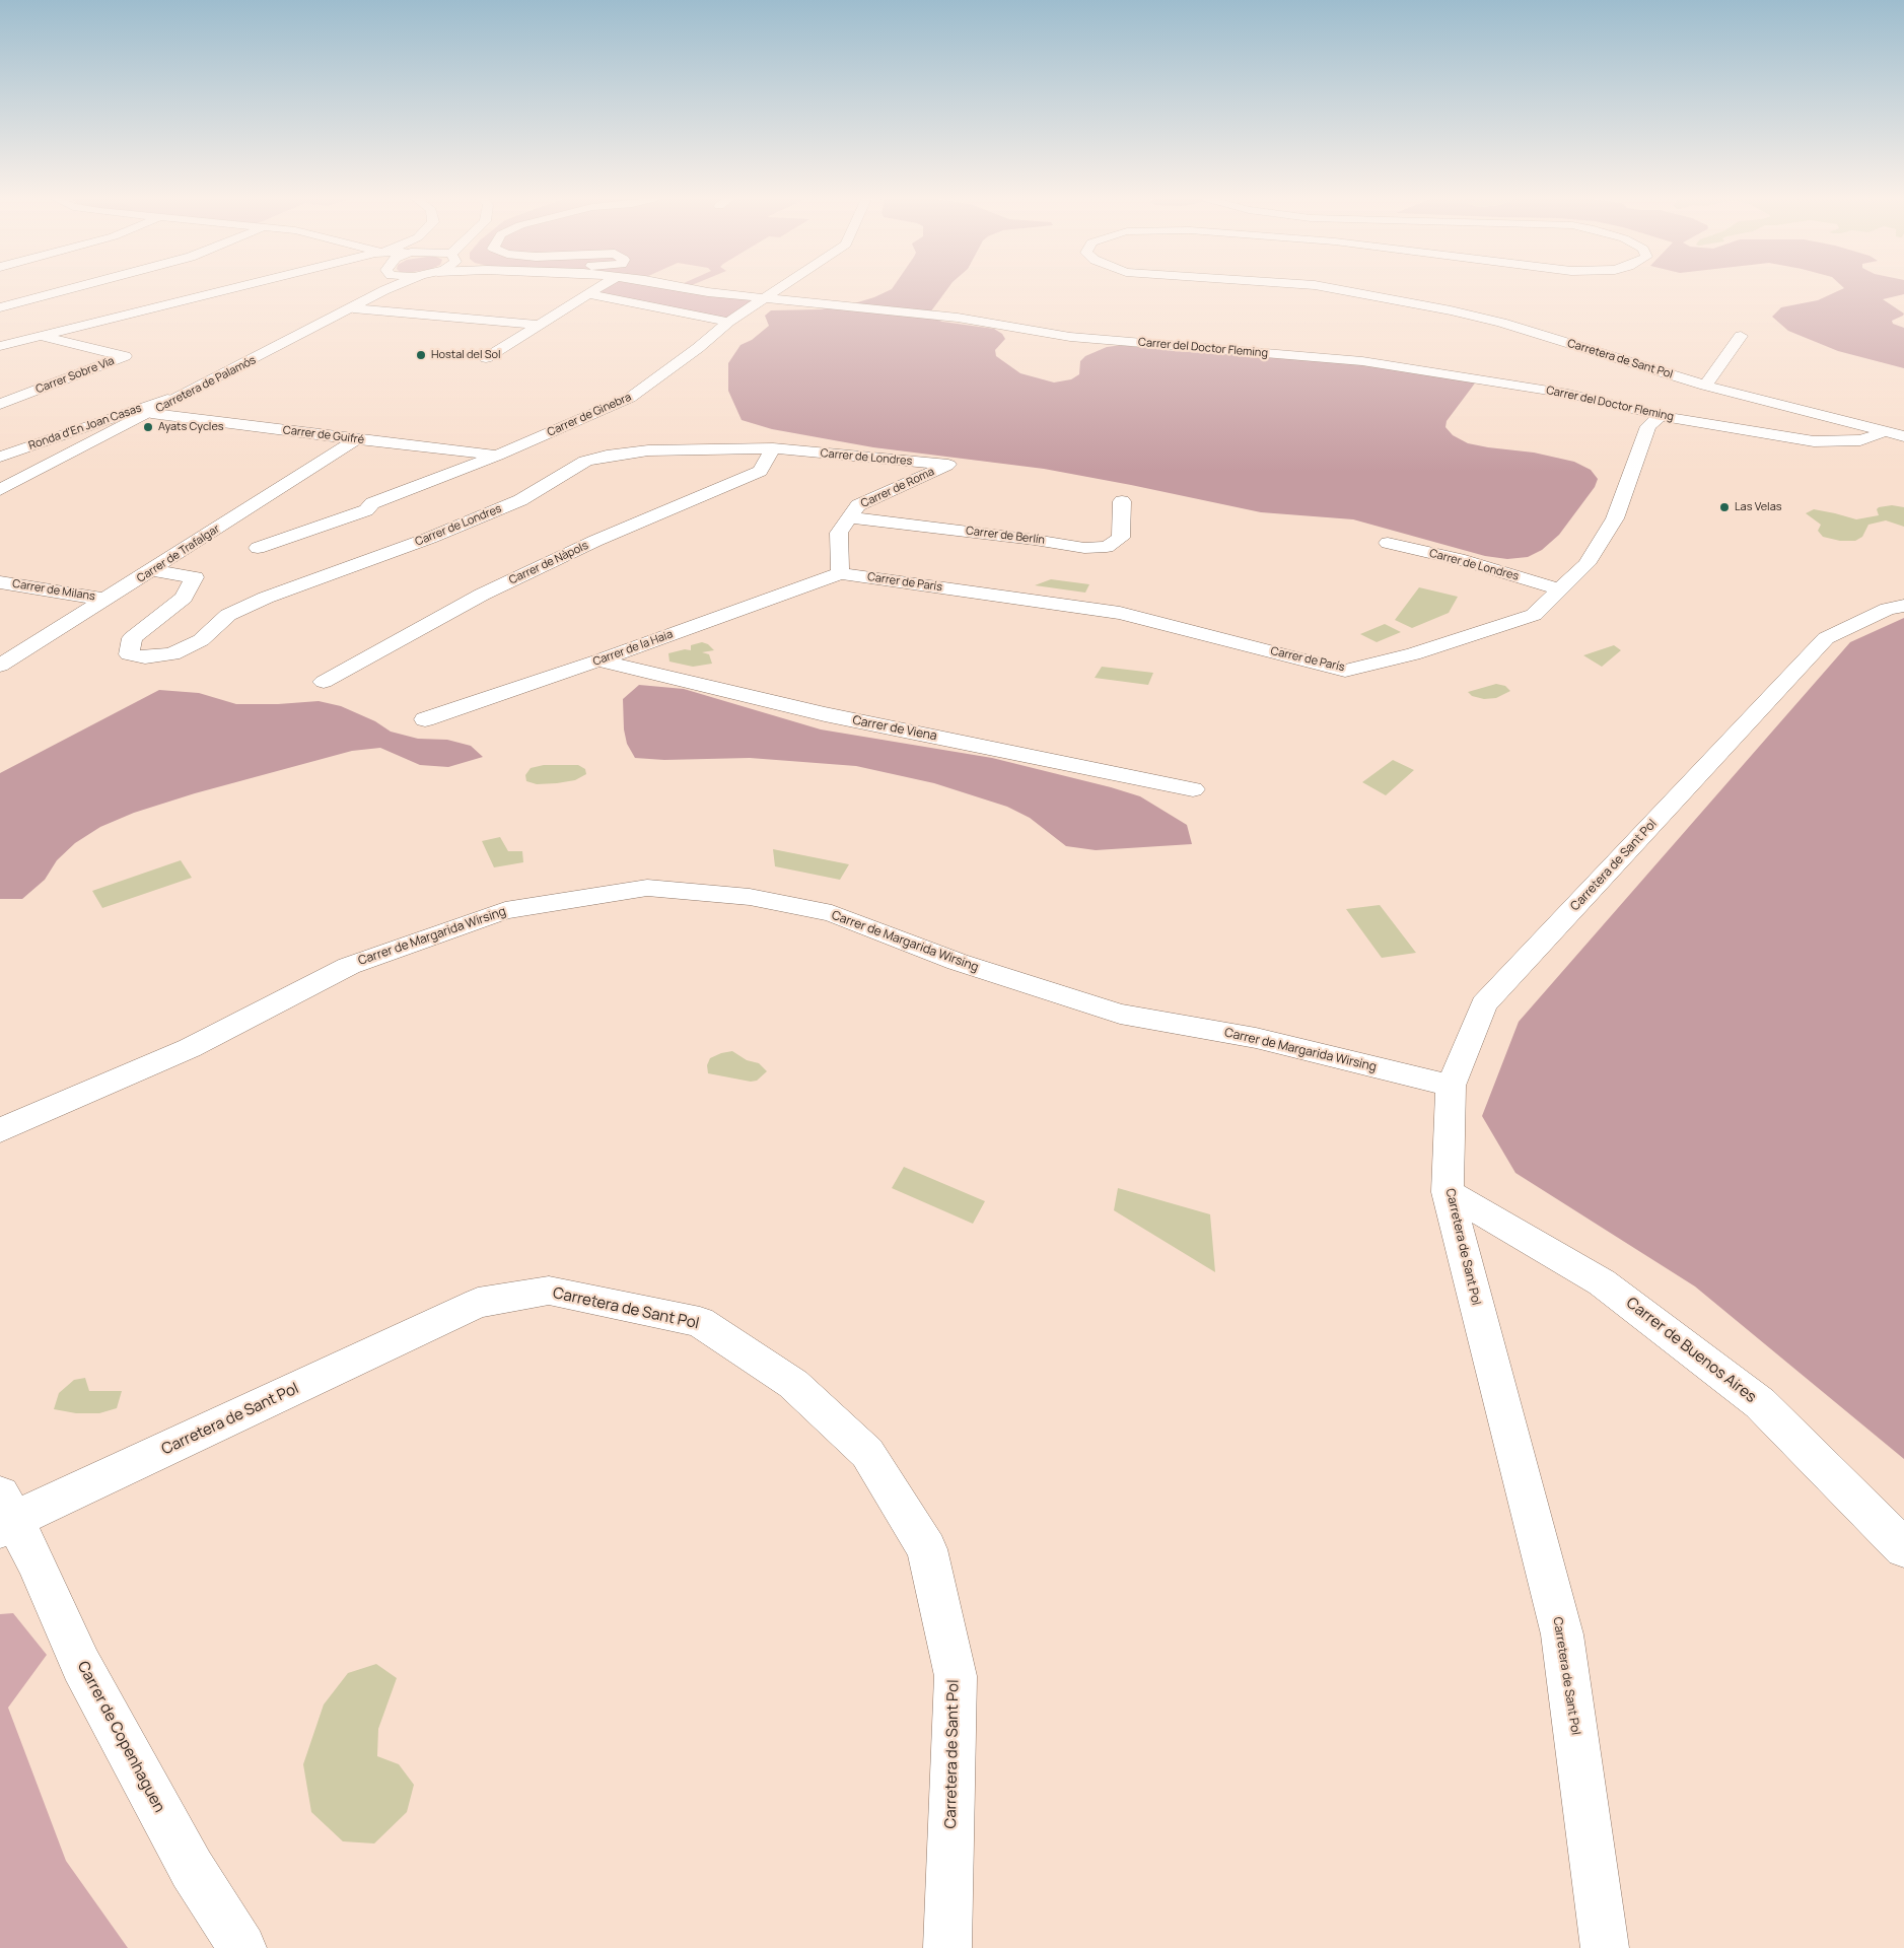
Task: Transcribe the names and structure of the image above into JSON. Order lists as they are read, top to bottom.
{
  "streets": {
    "street": [
      "Carrer del Doctor Fleming",
      "Carretera de Sant Pol",
      "Carrer Sobre Via",
      "Carretera de Palamós",
      "Carrer de Ginebra",
      "Ronda d'En Joan Casas",
      "Carrer de Guifré",
      "Carrer de Londres",
      "Carrer de Roma",
      "Carrer de Berlín",
      "Carrer de Trafalgar",
      "Carrer de Nàpols",
      "Carrer de París",
      "Carrer de Milans",
      "Carrer de la Haia",
      "Carrer de Viena",
      "Carrer de Margarida Wirsing",
      "Carrer de Buenos Aires",
      "Carrer de Copenhaguen"
    ]
  },
  "crossings": [
    ["Carrer del Doctor Fleming", "Carretera de Sant Pol"],
    ["Carrer del Doctor Fleming", "Carrer de Ginebra"],
    ["Carrer del Doctor Fleming", "Carrer de París"],
    ["Carretera de Sant Pol", "Carrer de Margarida Wirsing"],
    ["Carretera de Sant Pol", "Carrer de Buenos Aires"],
    ["Carretera de Sant Pol", "Carrer de Copenhaguen"],
    ["Carretera de Palamós", "Ronda d'En Joan Casas"],
    ["Carretera de Palamós", "Carrer de Guifré"],
    ["Carrer de Ginebra", "Carrer de Guifré"],
    ["Carrer de Guifré", "Carrer de Trafalgar"],
    ["Carrer de Londres", "Carrer de Roma"],
    ["Carrer de Londres", "Carrer de Trafalgar"],
    ["Carrer de Londres", "Carrer de Nàpols"],
    ["Carrer de Londres", "Carrer de París"],
    ["Carrer de Roma", "Carrer de Berlín"],
    ["Carrer de Roma", "Carrer de París"],
    ["Carrer de Roma", "Carrer de la Haia"],
    ["Carrer de Trafalgar", "Carrer de Milans"],
    ["Carrer de París", "Carrer de la Haia"],
    ["Carrer de la Haia", "Carrer de Viena"]
  ],
  "places": ["Hostal del Sol", "Ayats Cycles", "Las Velas"]
}
